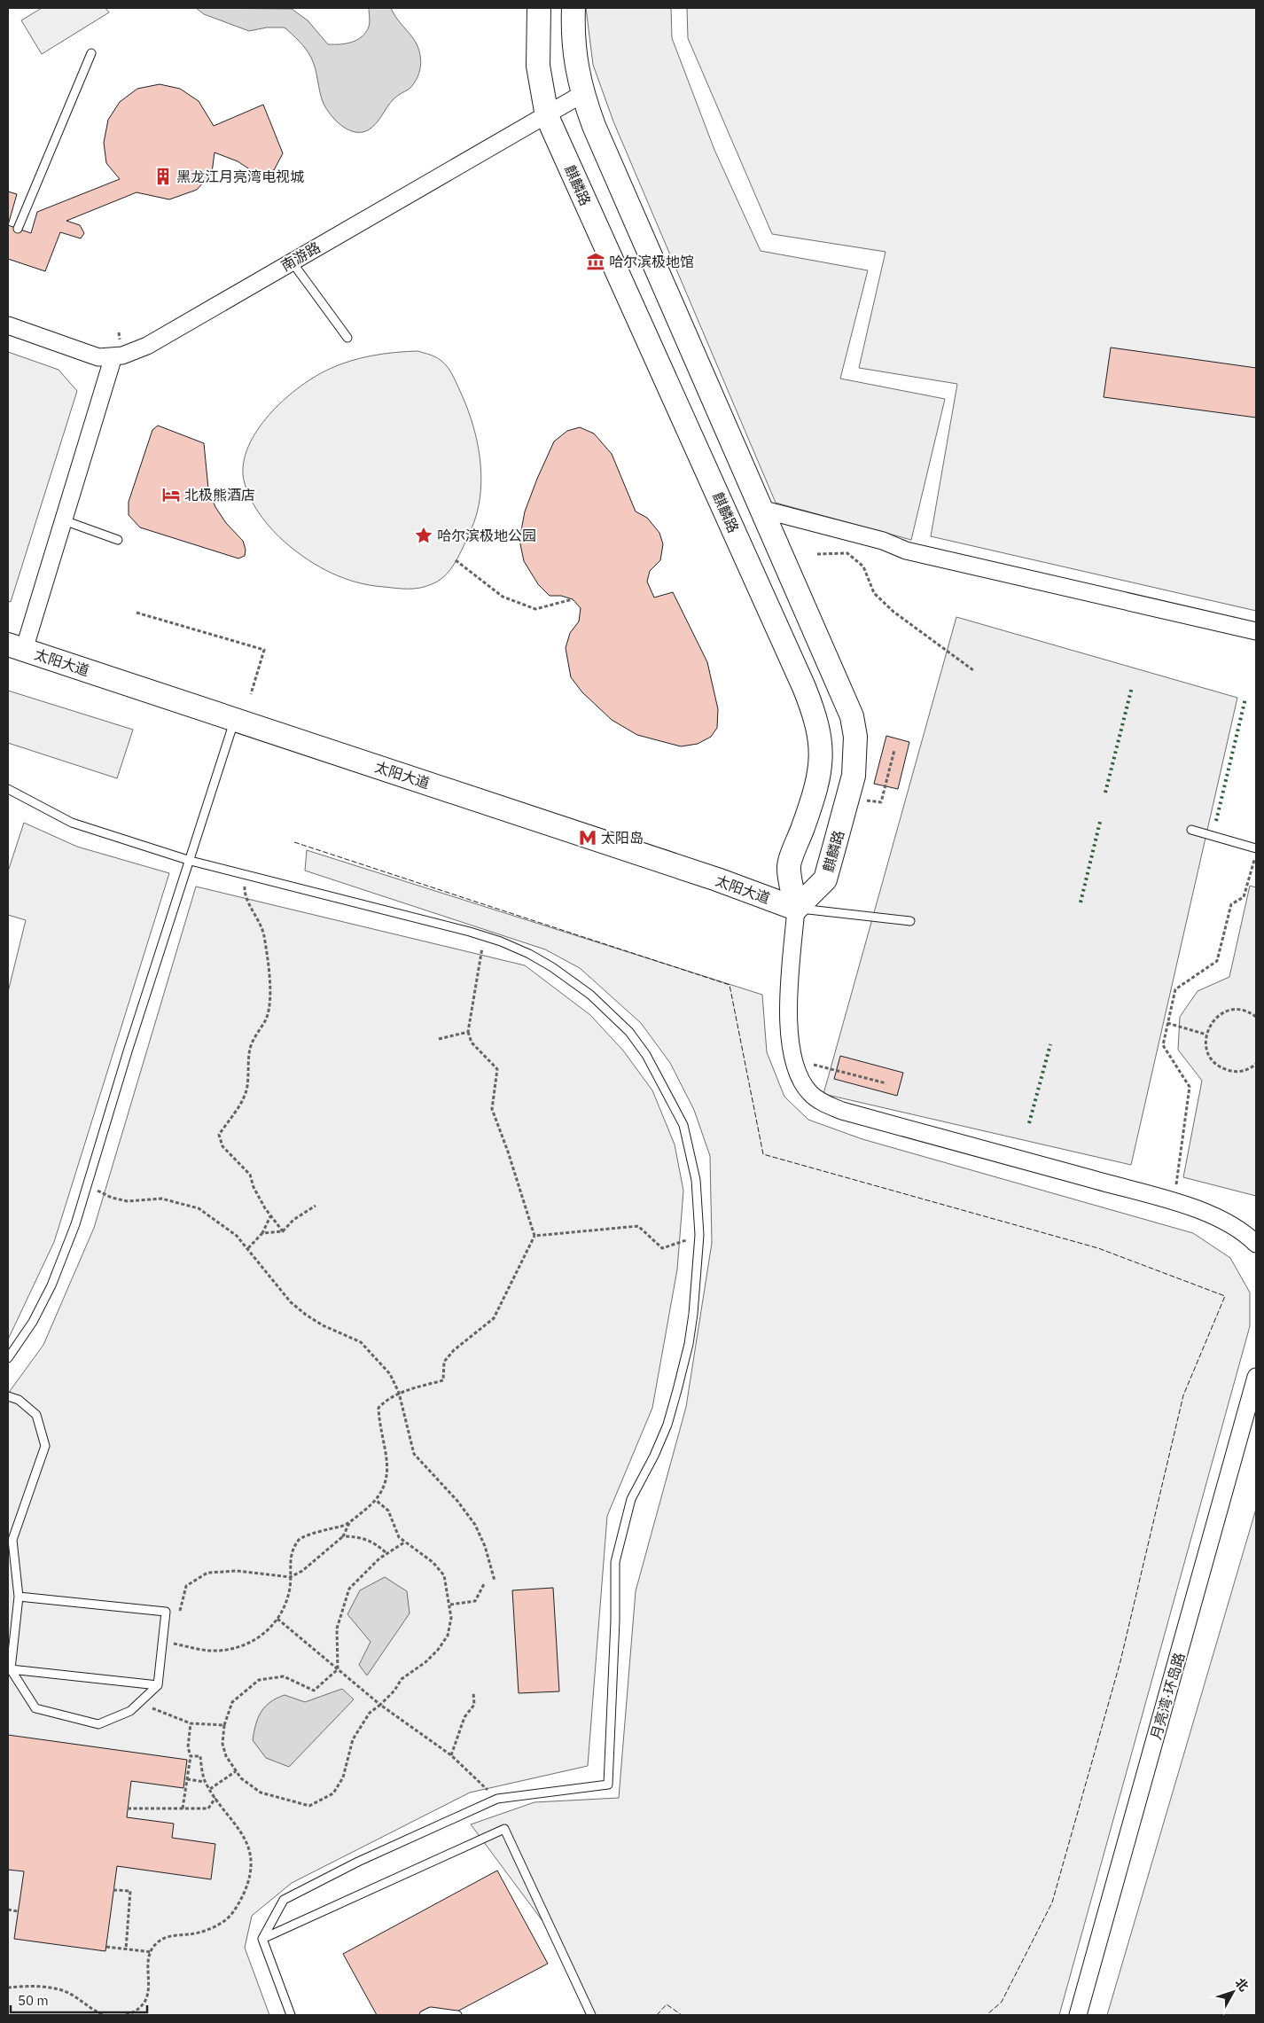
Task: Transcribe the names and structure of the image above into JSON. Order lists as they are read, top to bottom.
{
  "streets": {
    "main road": ["麒麟路", "太阳大道"],
    "street": ["南游路", "月亮湾·环岛路"]
  },
  "crossings": [
    ["麒麟路", "南游路"],
    ["麒麟路", "太阳大道"]
  ],
  "places": {
    "building": ["黑龙江月亮湾电视城"],
    "museum": ["哈尔滨极地馆"],
    "hotel": ["北极熊酒店"],
    "place": ["哈尔滨极地公园"],
    "metro station": ["太阳岛"]
  },
  "scale_bar": "50 m",
  "north": "top right"
}
